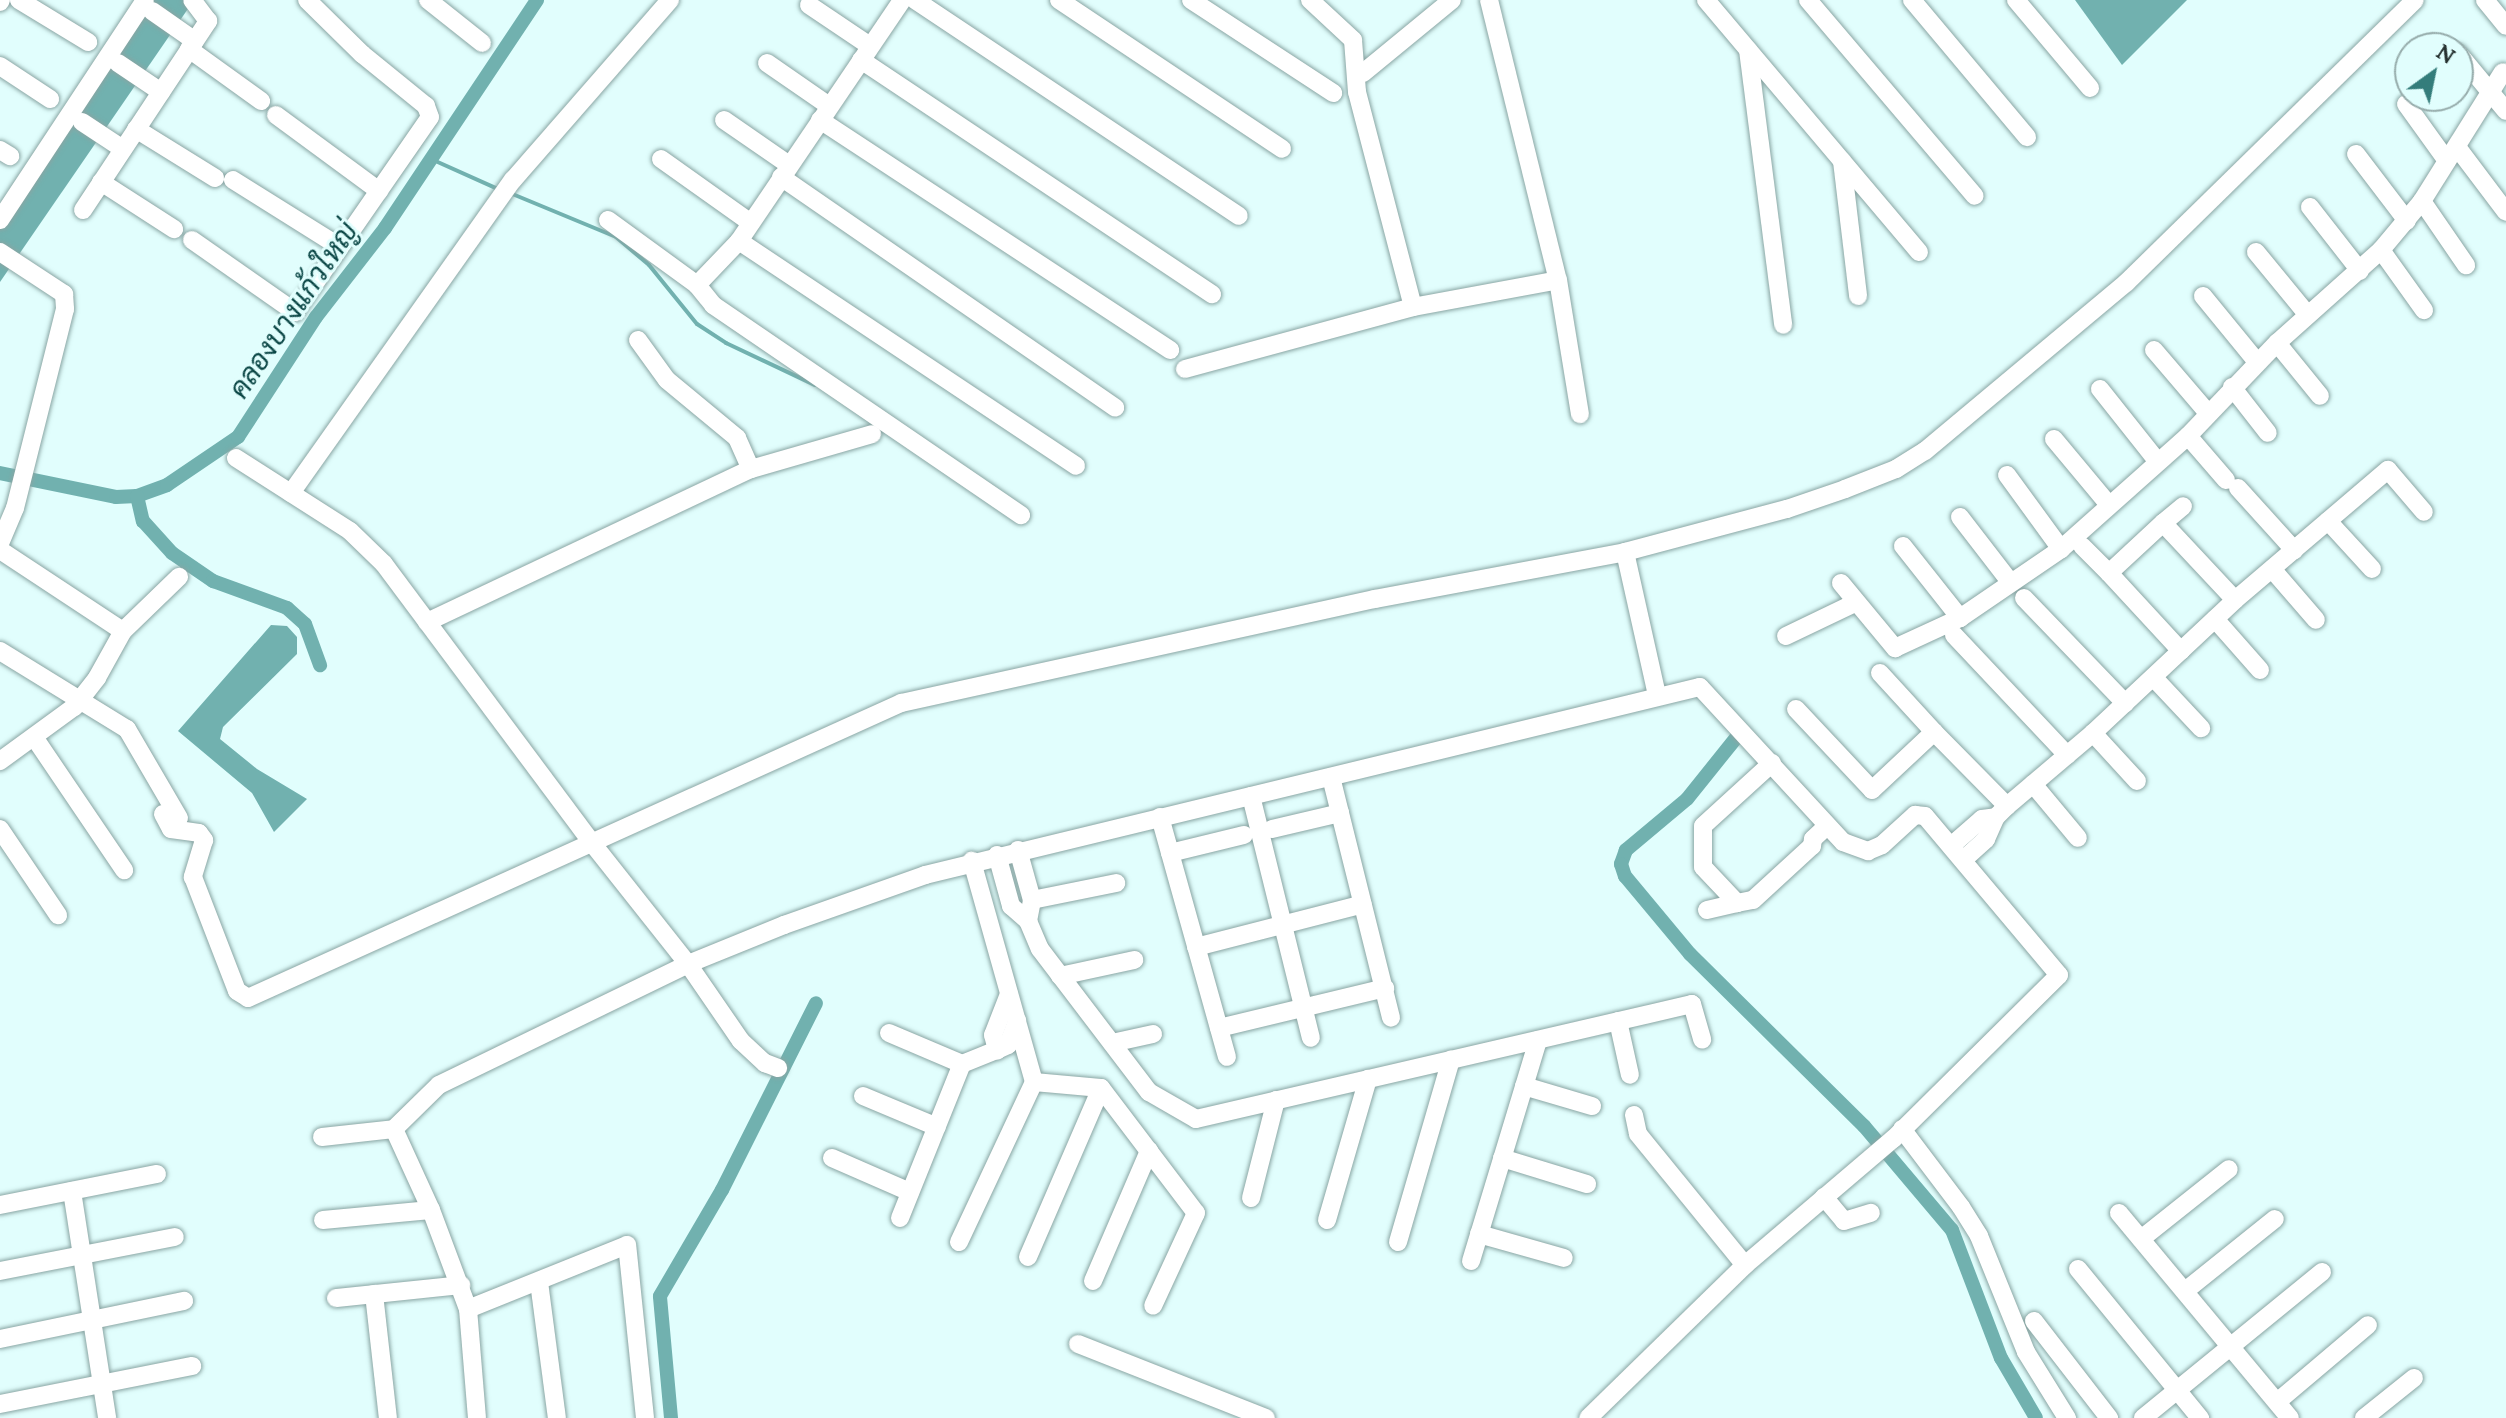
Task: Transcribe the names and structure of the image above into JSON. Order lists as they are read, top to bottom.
{
  "water": ["คลองบางแก้วใหญ่"],
  "north": "top right"
}
